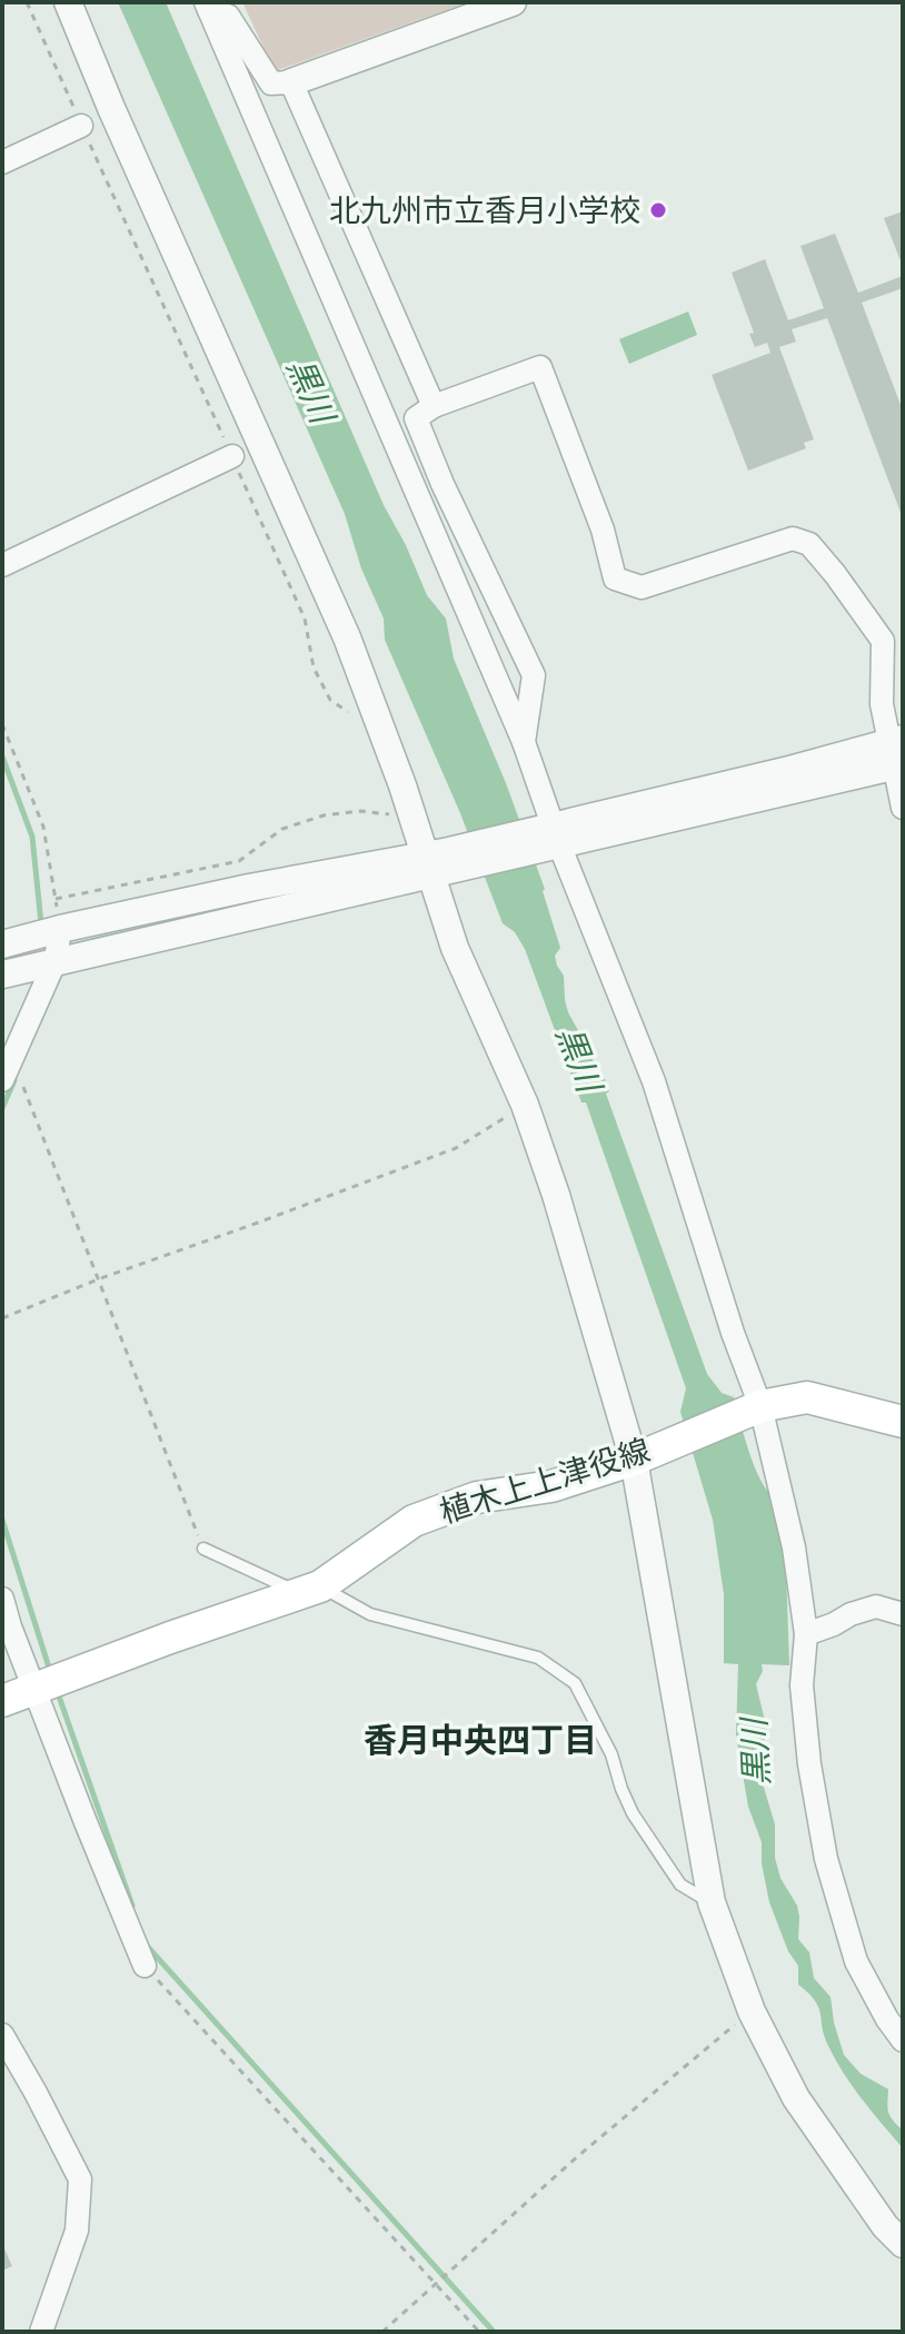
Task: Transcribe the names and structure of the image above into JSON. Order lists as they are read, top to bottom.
{
  "streets": {
    "main road": ["植木上上津役線"]
  },
  "districts": ["香月中央四丁目"],
  "water": ["黒川"],
  "places": ["北九州市立香月小学校"]
}
